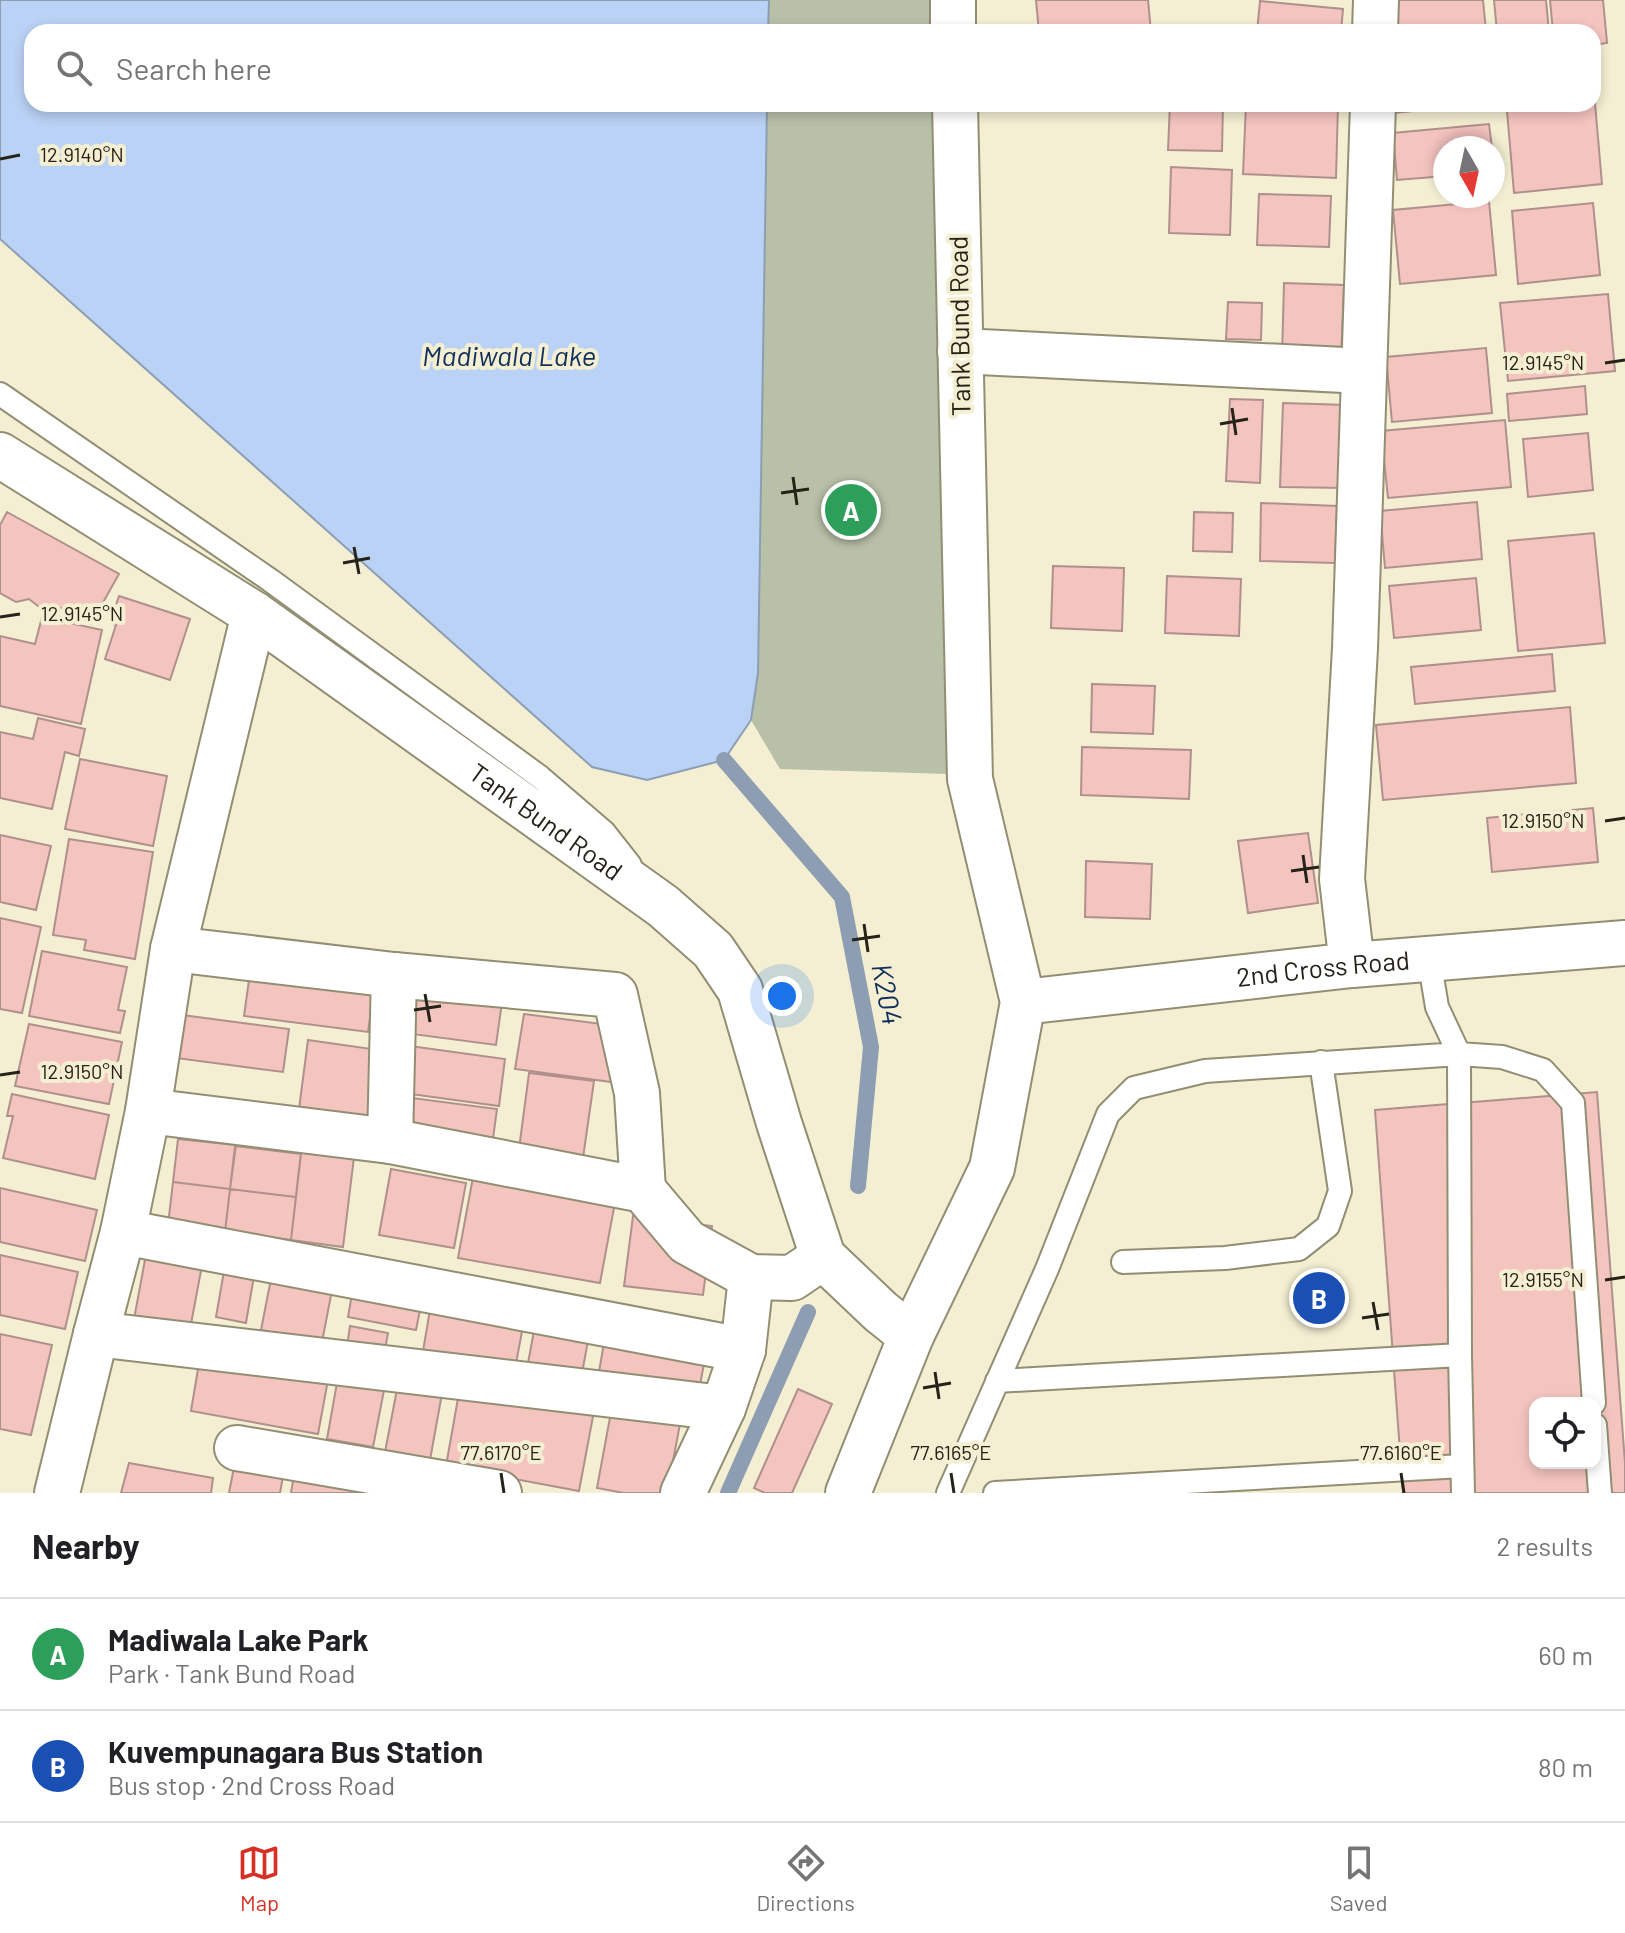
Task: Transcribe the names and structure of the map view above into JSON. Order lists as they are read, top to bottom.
{
  "streets": {
    "street": ["Tank Bund Road", "2nd Cross Road"]
  },
  "crossings": [
    ["Tank Bund Road", "2nd Cross Road"]
  ],
  "water": ["Madiwala Lake", "K204"],
  "north": "bottom",
  "page": {
    "search": "Search here",
    "pins": ["A", "B"],
    "heading": ["Nearby", "2 results"],
    "list": [
      {
        "mark": "A",
        "name": "Madiwala Lake Park",
        "note": "Park · Tank Bund Road",
        "value": "60 m"
      },
      {
        "mark": "B",
        "name": "Kuvempunagara Bus Station",
        "note": "Bus stop · 2nd Cross Road",
        "value": "80 m"
      }
    ],
    "nav": ["Map", "Directions", "Saved"]
  },
  "coordinates": [
    "12.9140°N",
    "12.9145°N",
    "12.9150°N",
    "12.9155°N",
    "77.6170°E",
    "77.6165°E",
    "77.6160°E"
  ]
}
